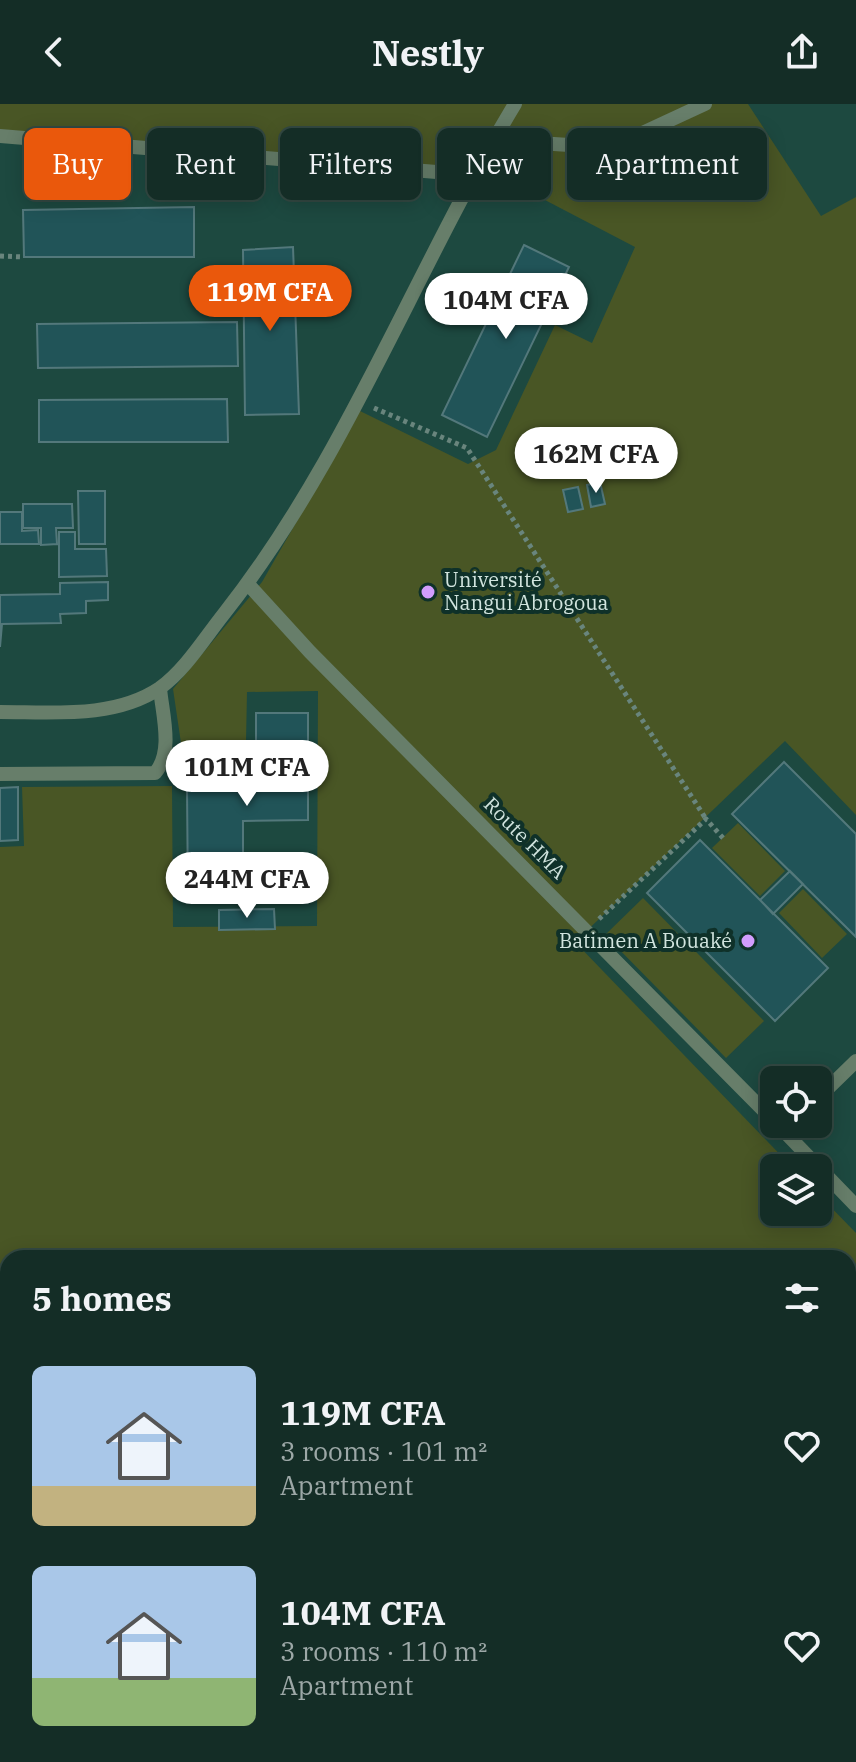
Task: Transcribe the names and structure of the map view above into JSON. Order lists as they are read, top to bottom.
{
  "streets": {
    "lane": ["Route HMA"]
  },
  "places": ["Université Nangui Abrogoua", "Batimen A Bouaké"],
  "page": {
    "header": "Nestly",
    "chip": [
      "Buy",
      "Rent",
      "Filters",
      "New",
      "Apartment"
    ],
    "price": [
      "119M CFA",
      "104M CFA",
      "162M CFA",
      "101M CFA",
      "244M CFA"
    ],
    "heading": "5 homes",
    "list": [
      {
        "name": "119M CFA",
        "note": "3 rooms · 101 m² · Apartment"
      },
      {
        "name": "104M CFA",
        "note": "3 rooms · 110 m² · Apartment"
      }
    ]
  }
}
